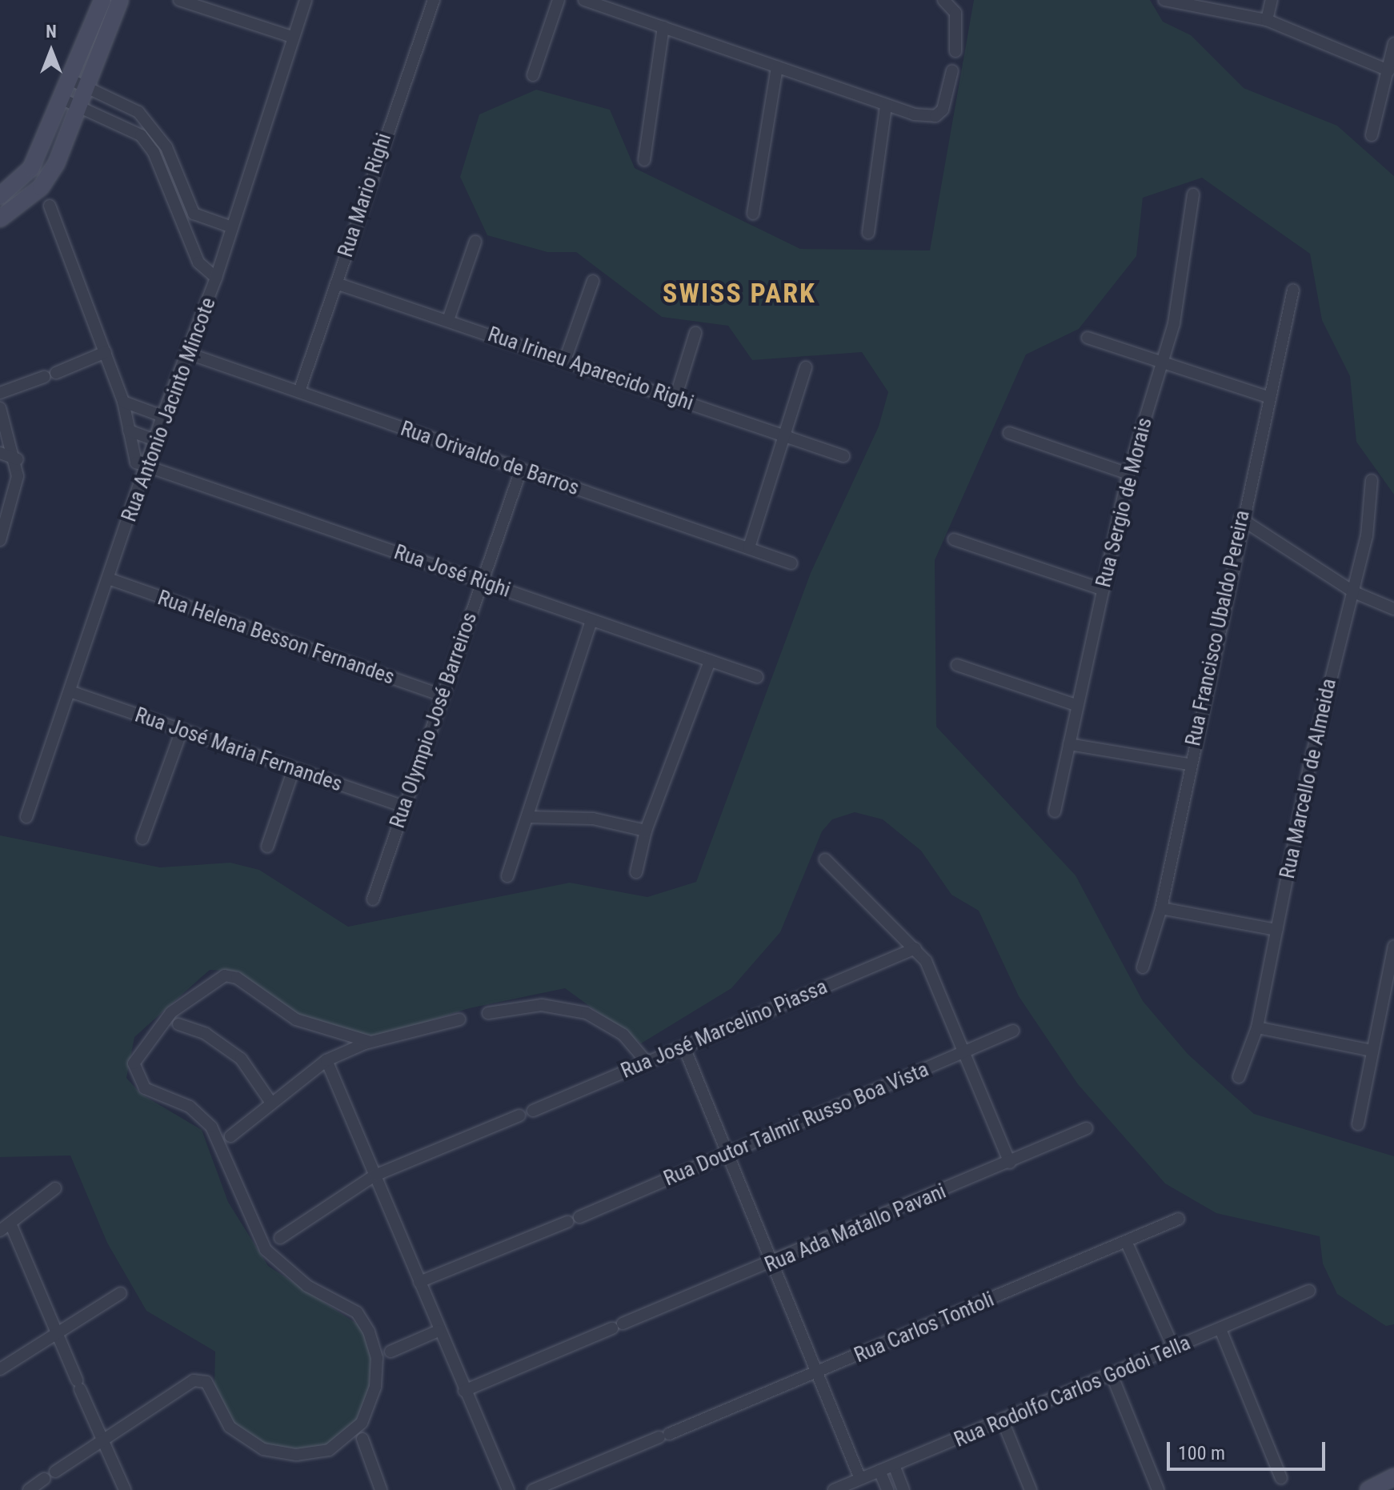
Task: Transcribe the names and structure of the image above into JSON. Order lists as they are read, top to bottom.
{
  "streets": {
    "street": [
      "Rua Mario Righi",
      "Rua Irineu Aparecido Righi",
      "Rua Antonio Jacinto Mincote",
      "Rua Orivaldo de Barros",
      "Rua Sergio de Morais",
      "Rua José Righi",
      "Rua Francisco Ubaldo Pereira",
      "Rua Helena Besson Fernandes",
      "Rua Olympio José Barreiros",
      "Rua José Maria Fernandes",
      "Rua Marcello de Almeida",
      "Rua José Marcelino Piassa",
      "Rua Doutor Talmir Russo Boa Vista",
      "Rua Ada Matallo Pavani",
      "Rua Carlos Tontoli",
      "Rua Rodolfo Carlos Godoi Tella"
    ]
  },
  "crossings": [
    ["Rua Mario Righi", "Rua Irineu Aparecido Righi"],
    ["Rua Mario Righi", "Rua Orivaldo de Barros"],
    ["Rua Antonio Jacinto Mincote", "Rua Orivaldo de Barros"],
    ["Rua Antonio Jacinto Mincote", "Rua José Righi"],
    ["Rua Antonio Jacinto Mincote", "Rua Helena Besson Fernandes"],
    ["Rua Antonio Jacinto Mincote", "Rua José Maria Fernandes"],
    ["Rua Orivaldo de Barros", "Rua Olympio José Barreiros"],
    ["Rua José Righi", "Rua Olympio José Barreiros"],
    ["Rua Helena Besson Fernandes", "Rua Olympio José Barreiros"],
    ["Rua Olympio José Barreiros", "Rua José Maria Fernandes"]
  ],
  "districts": ["SWISS PARK"],
  "scale_bar": "100 m",
  "north": "top"
}
